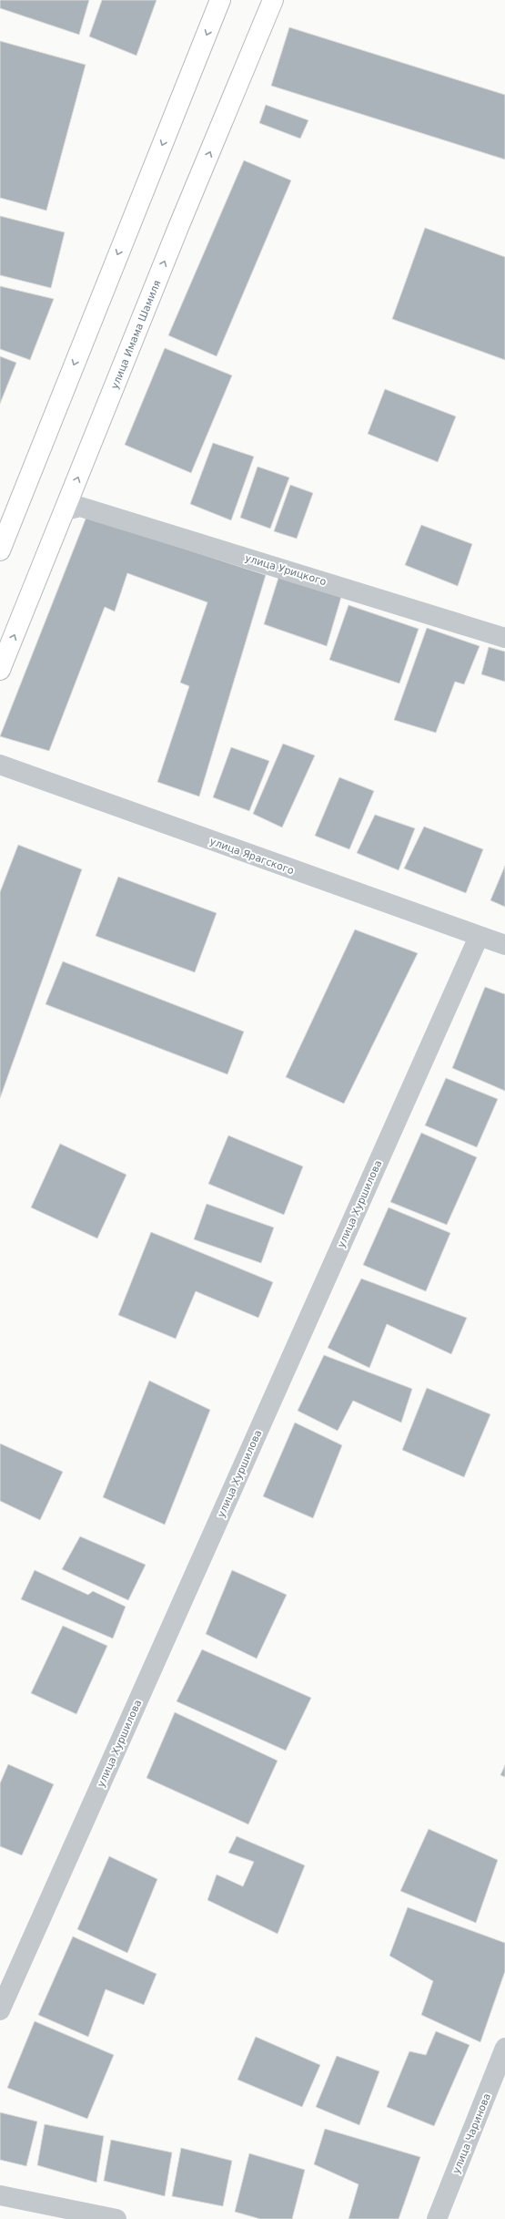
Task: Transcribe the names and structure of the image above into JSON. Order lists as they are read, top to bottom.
{
  "streets": {
    "main road": ["улица Имама Шамиля"],
    "street": [
      "улица Урицкого",
      "улица Ярагского",
      "улица Хуршилова",
      "улица Чаринова"
    ]
  },
  "crossings": [
    ["улица Имама Шамиля", "улица Урицкого"],
    ["улица Ярагского", "улица Хуршилова"]
  ]
}
